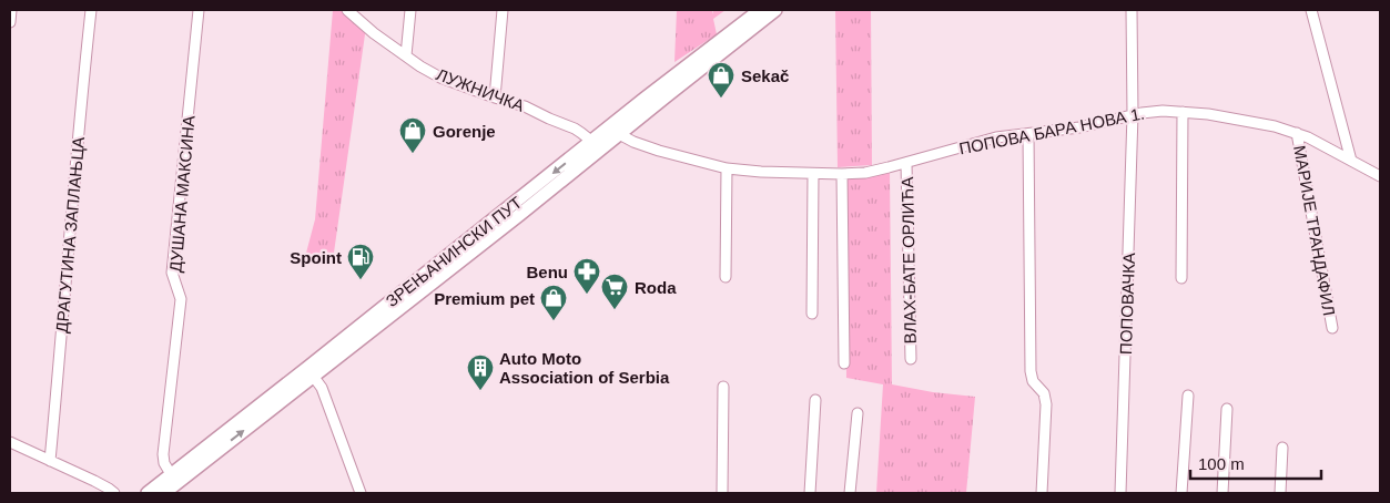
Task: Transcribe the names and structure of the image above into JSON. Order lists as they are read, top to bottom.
{
  "streets": {
    "main road": ["ЗРЕЊАНИНСКИ ПУТ"],
    "street": [
      "ЛУЖНИЧКА",
      "ПОПОВА БАРА НОВА 1.",
      "ДУШАНА МАКСИНА",
      "МАРИЈЕ ТРАНДАФИЛ",
      "ДРАГУТИНА ЗАПЛАЊЦА",
      "ВЛАХ-БАТЕ ОРЛИЋА",
      "ПОПОВАЧКА"
    ]
  },
  "crossings": [
    ["ЛУЖНИЧКА", "ЗРЕЊАНИНСКИ ПУТ"],
    ["ПОПОВА БАРА НОВА 1.", "МАРИЈЕ ТРАНДАФИЛ"],
    ["ПОПОВА БАРА НОВА 1.", "ЗРЕЊАНИНСКИ ПУТ"],
    ["ПОПОВА БАРА НОВА 1.", "ВЛАХ-БАТЕ ОРЛИЋА"],
    ["ПОПОВА БАРА НОВА 1.", "ПОПОВАЧКА"],
    ["ДУШАНА МАКСИНА", "ЗРЕЊАНИНСКИ ПУТ"]
  ],
  "places": {
    "shop": ["Sekač", "Gorenje", "Premium pet"],
    "fuel station": ["Spoint"],
    "pharmacy": ["Benu"],
    "supermarket": ["Roda"],
    "building": ["Auto Moto Association of Serbia"]
  },
  "scale_bar": "100 m"
}
